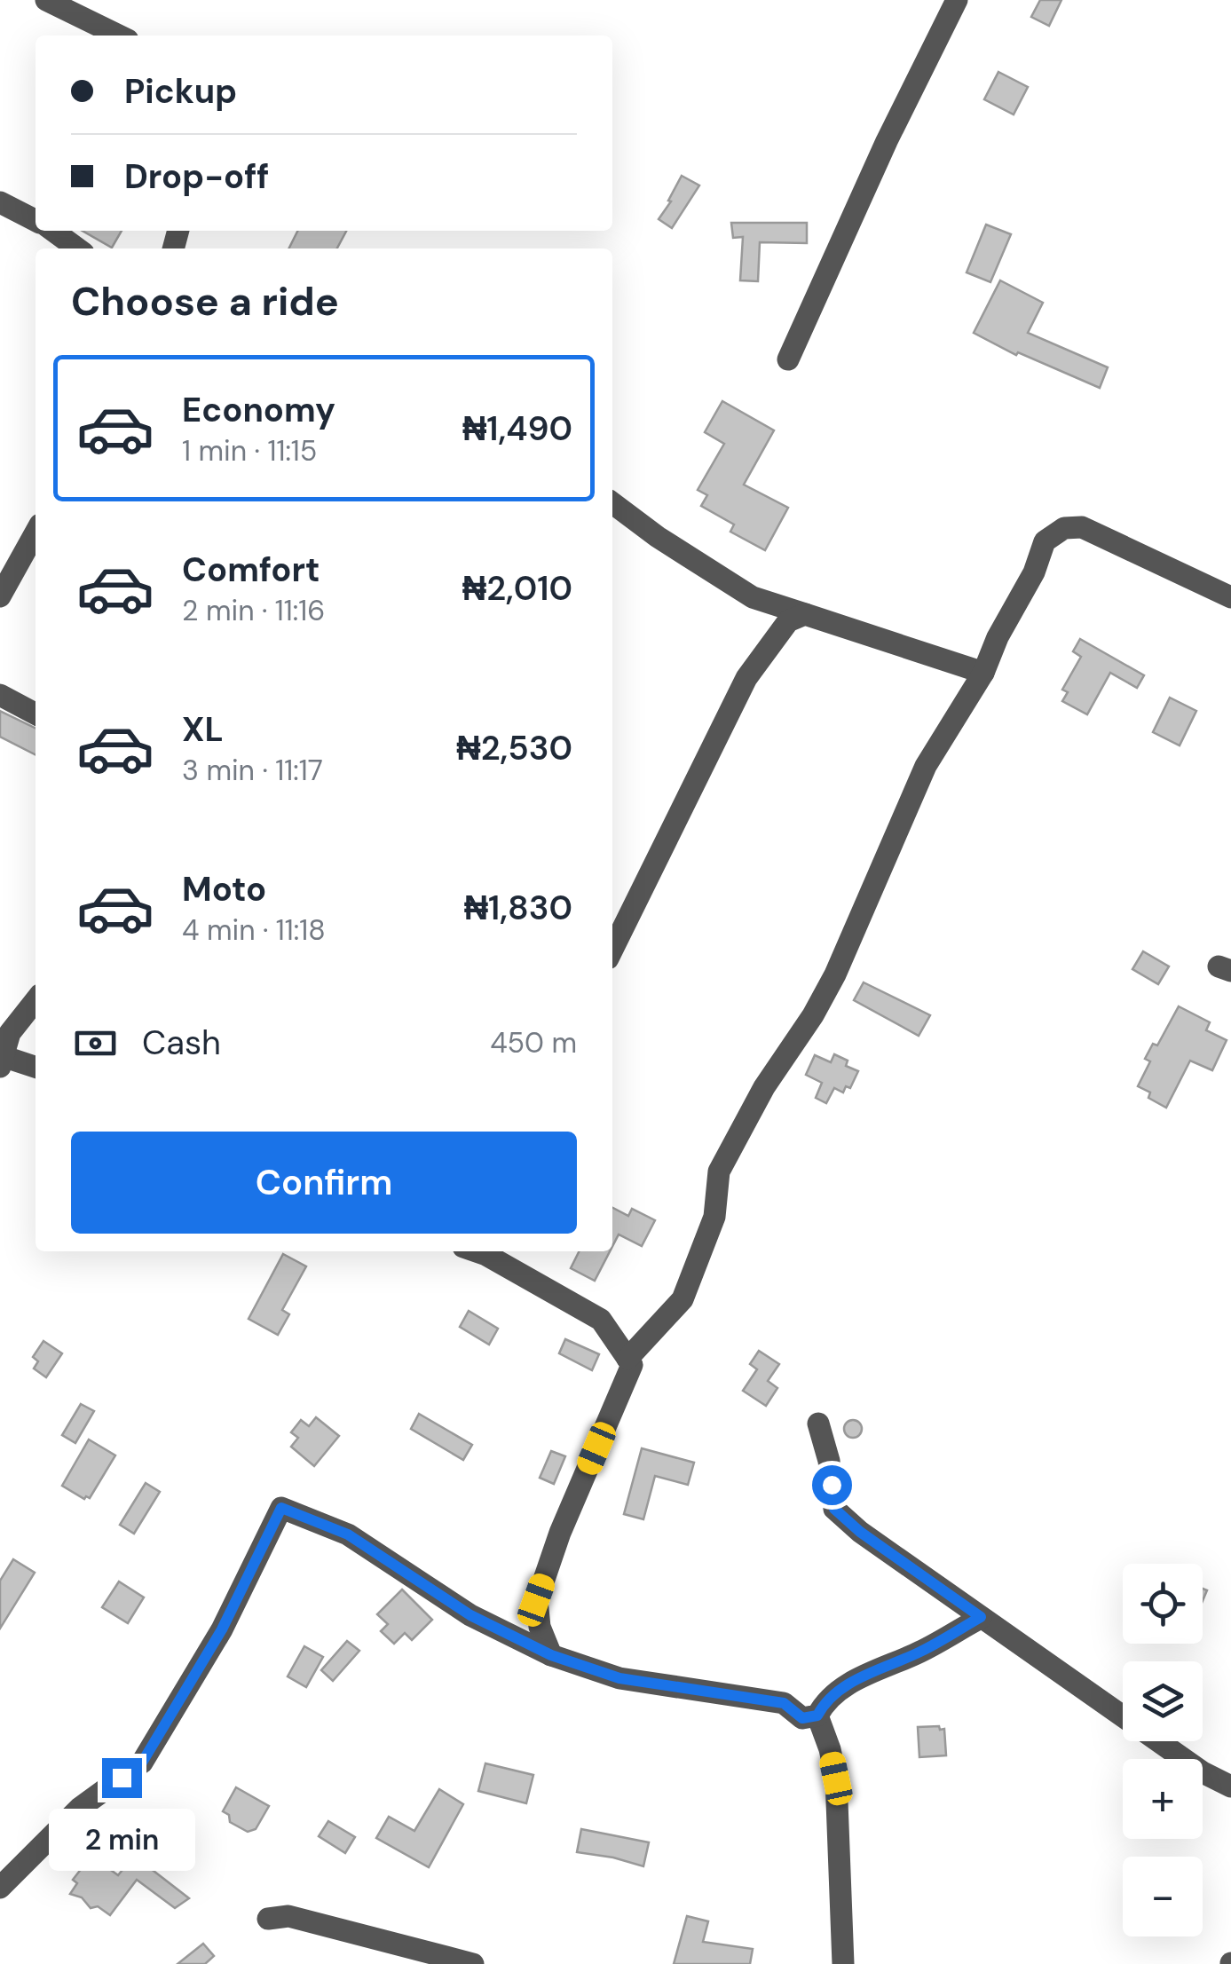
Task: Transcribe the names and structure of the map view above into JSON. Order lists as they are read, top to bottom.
{
  "page": {
    "banner": ["Pickup", "Drop-off"],
    "heading": "Choose a ride",
    "list": [
      {
        "name": "Economy",
        "note": "1 min · 11:15",
        "value": "₦1,490"
      },
      {
        "name": "Comfort",
        "note": "2 min · 11:16",
        "value": "₦2,010"
      },
      {
        "name": "XL",
        "note": "3 min · 11:17",
        "value": "₦2,530"
      },
      {
        "name": "Moto",
        "note": "4 min · 11:18",
        "value": "₦1,830"
      }
    ],
    "pay": ["Cash", "450 m"],
    "buttons": "Confirm",
    "map_buttons": ["+", "−"],
    "bubble": "2 min"
  }
}
